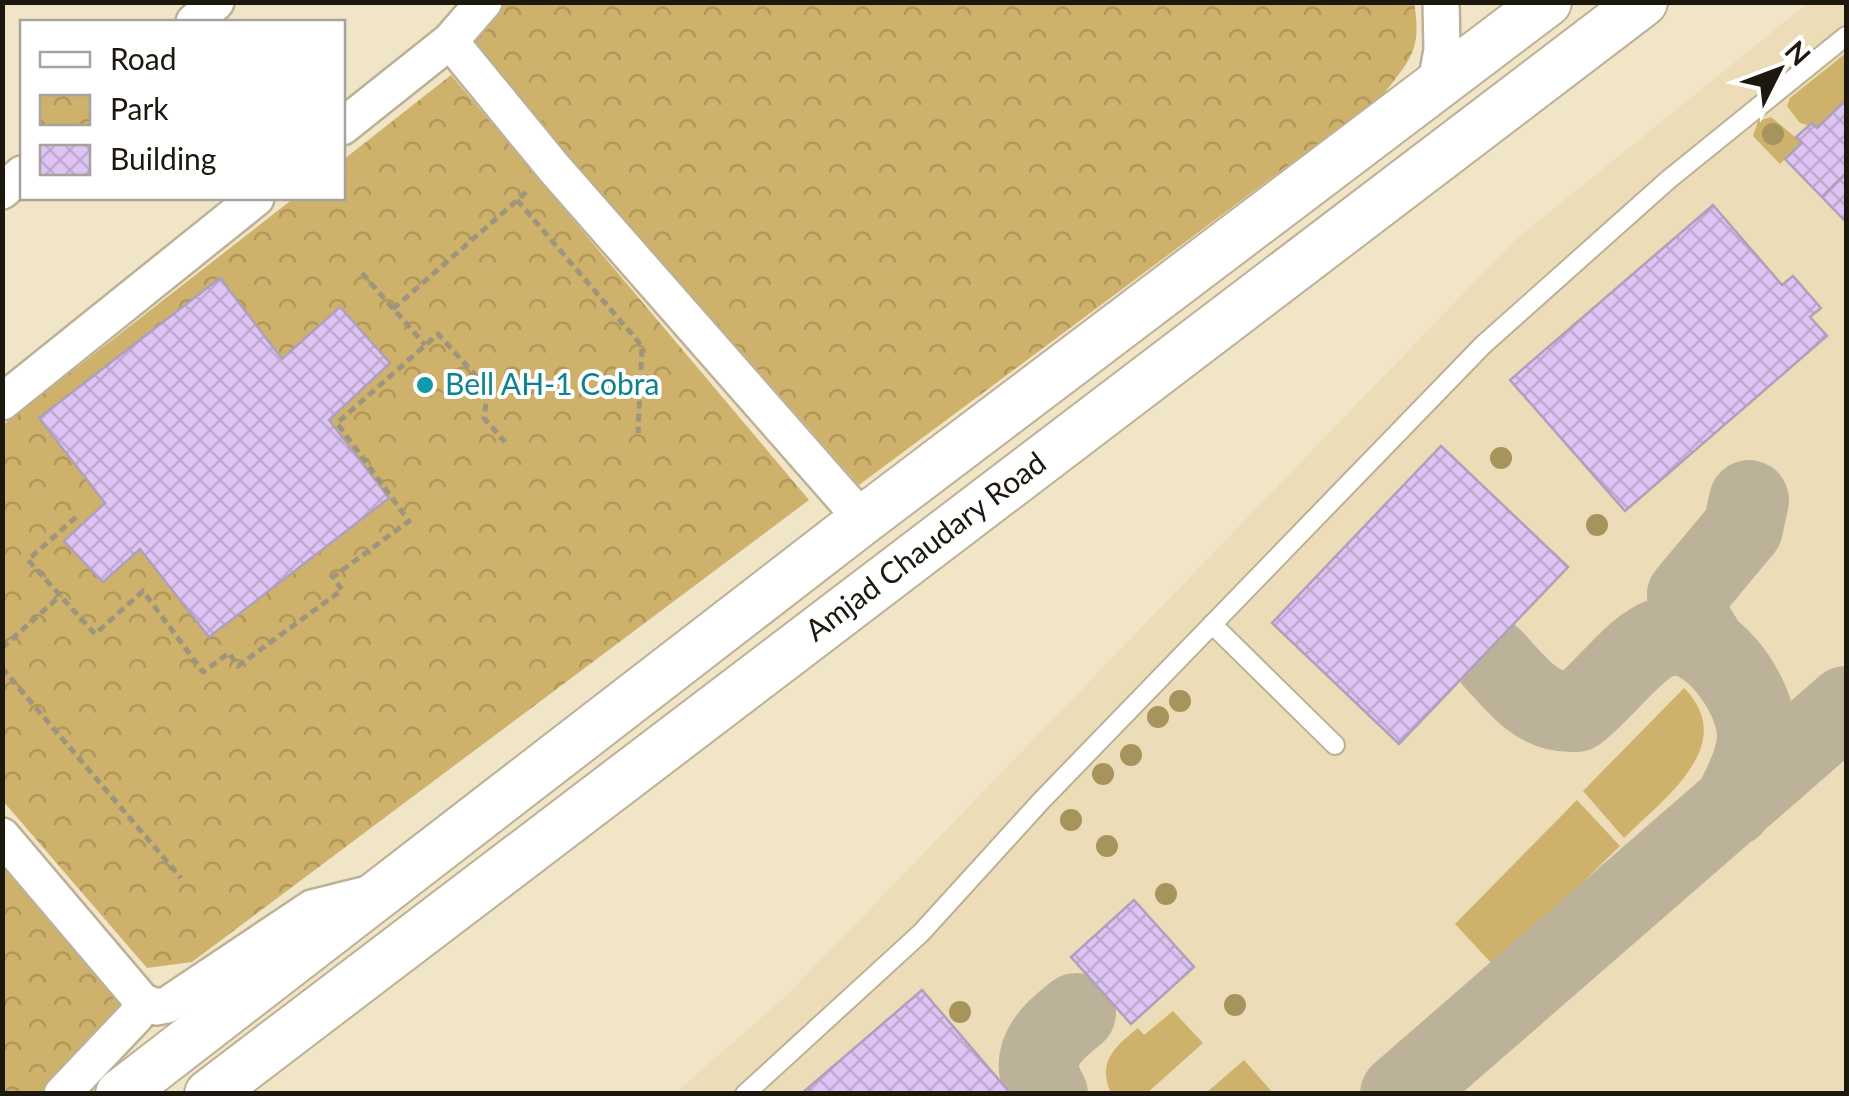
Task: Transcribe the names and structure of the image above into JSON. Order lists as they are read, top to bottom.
{
  "streets": {
    "main road": ["Amjad Chaudary Road"]
  },
  "places": ["Bell AH-1 Cobra"],
  "legend": ["Road", "Park", "Building"],
  "north": "top right"
}
